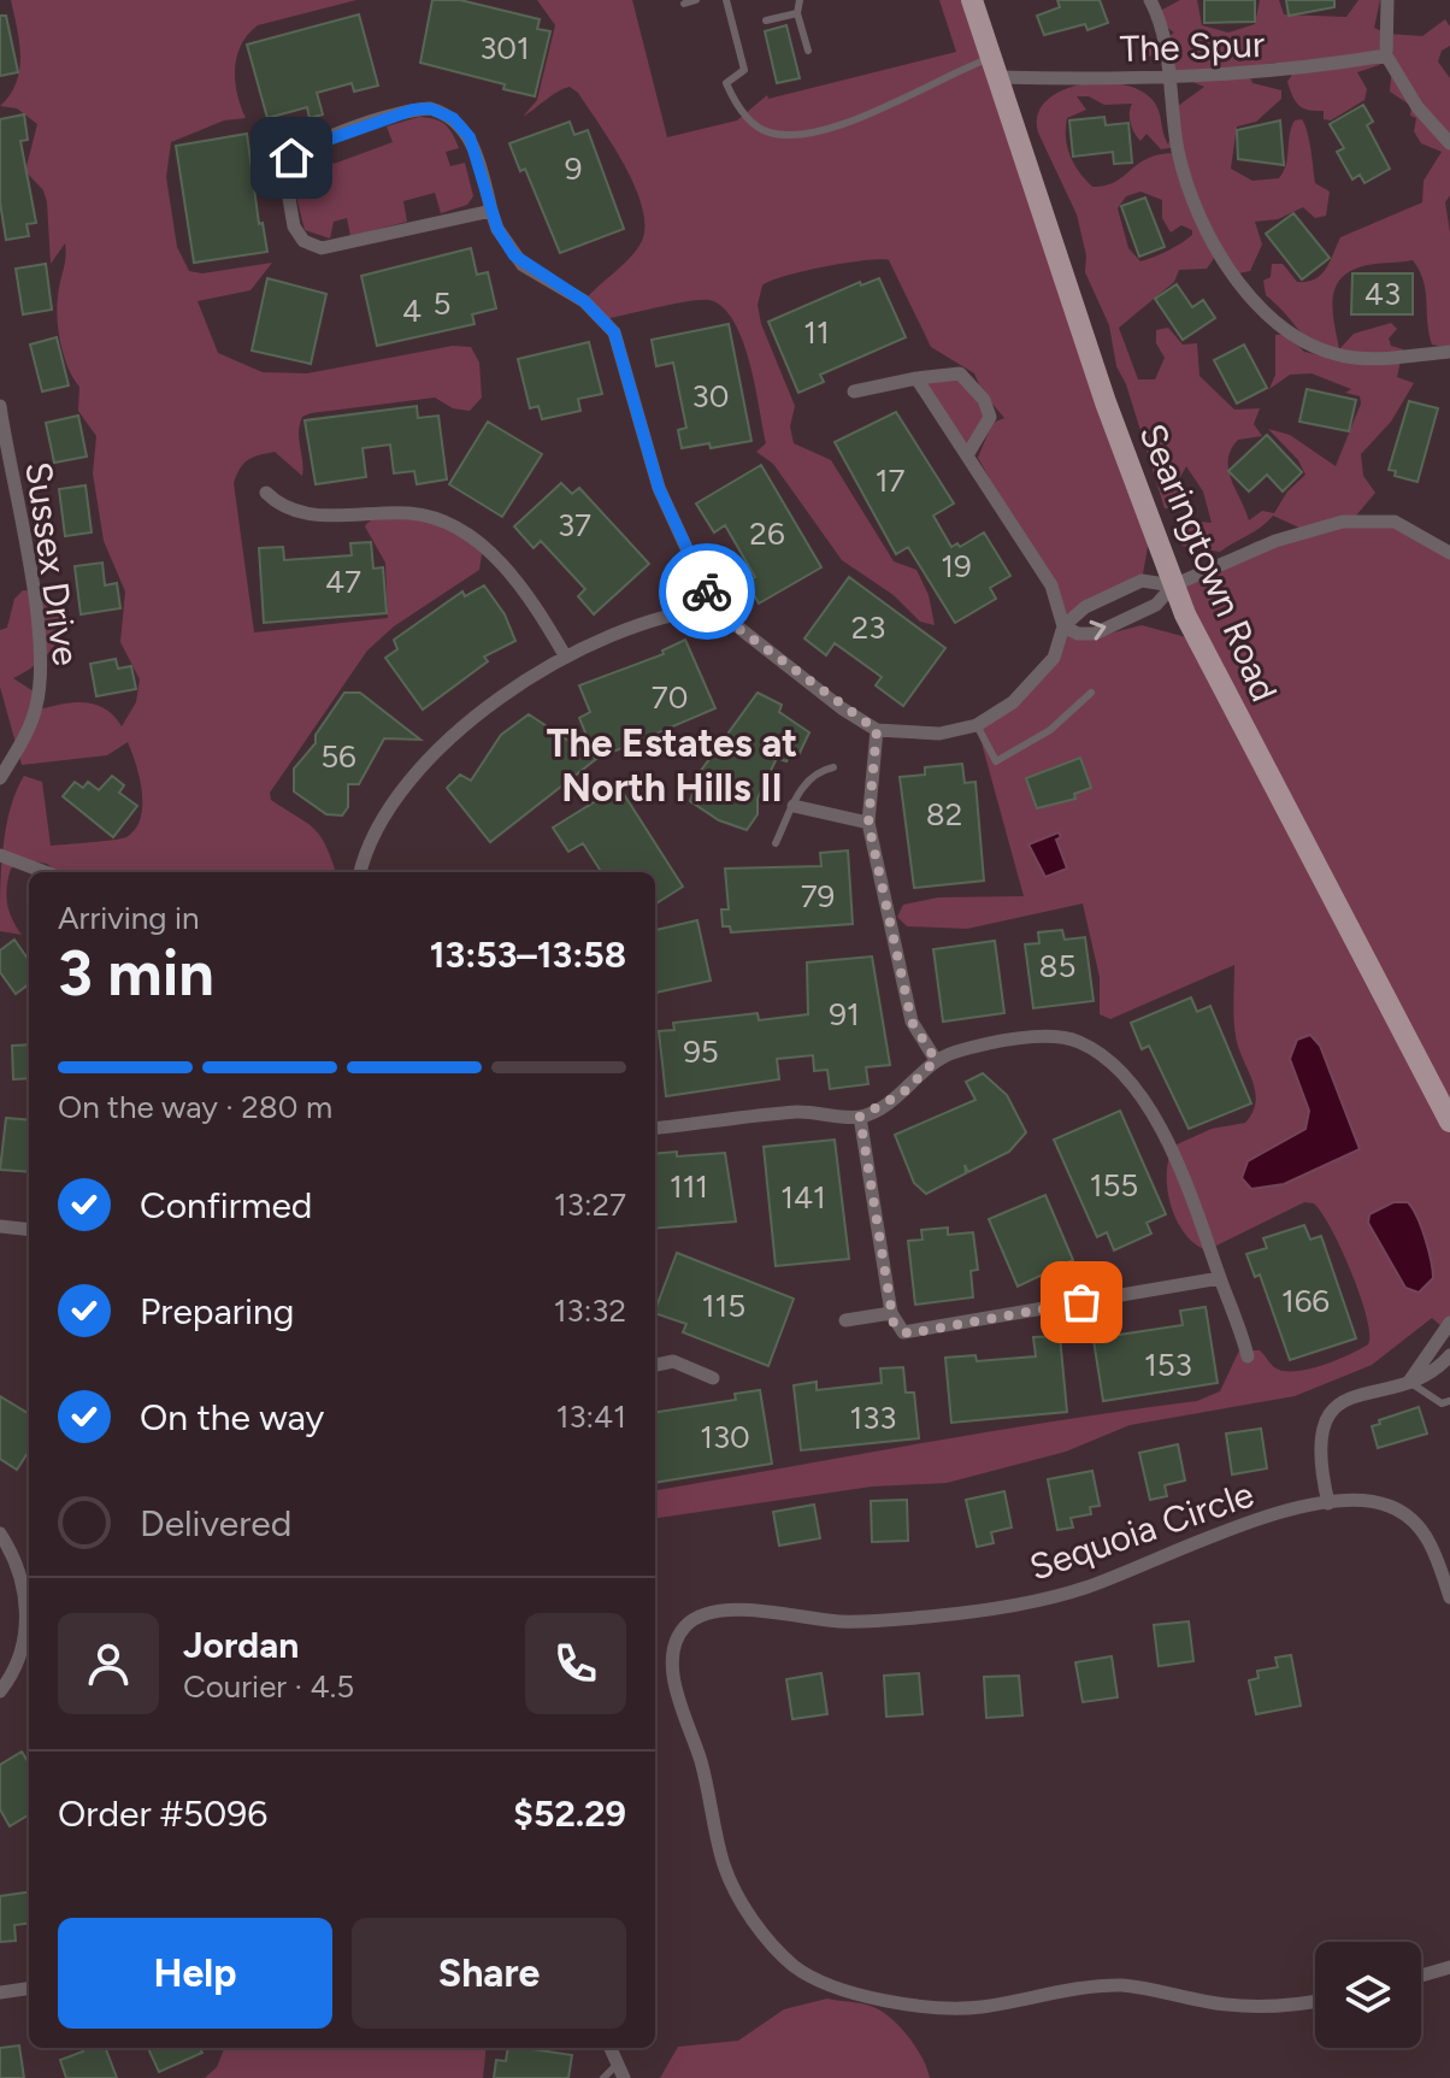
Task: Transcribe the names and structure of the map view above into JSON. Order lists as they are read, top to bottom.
{
  "streets": {
    "main road": ["Searingtown Road"],
    "street": ["The Spur", "Sussex Drive", "Sequoia Circle"]
  },
  "crossings": [
    ["The Spur", "Searingtown Road"]
  ],
  "districts": ["The Estates at North Hills II"],
  "house_numbers": [
    "301",
    "9",
    "43",
    "5",
    "4",
    "11",
    "30",
    "17",
    "37",
    "26",
    "19",
    "47",
    "23",
    "70",
    "56",
    "82",
    "79",
    "85",
    "91",
    "95",
    "155",
    "111",
    "141",
    "166",
    "115",
    "153",
    "133",
    "130"
  ],
  "page": {
    "heading": ["3 min", "Arriving in", "13:53–13:58"],
    "panel": [
      "Jordan",
      "Courier · 4.5",
      "Order #5096",
      "$52.29"
    ],
    "bar": "On the way · 280 m",
    "list": [
      ["Confirmed", "13:27"],
      ["Preparing", "13:32"],
      ["On the way", "13:41"],
      "Delivered"
    ],
    "buttons": ["Help", "Share"]
  }
}
